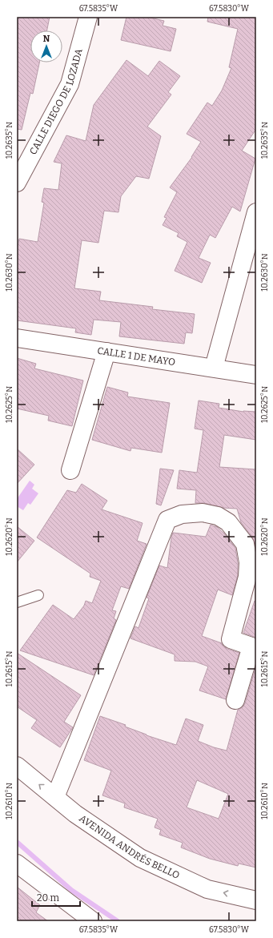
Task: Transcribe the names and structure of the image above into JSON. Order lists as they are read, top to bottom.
{
  "streets": {
    "street": ["CALLE DIEGO DE LOZADA", "CALLE 1 DE MAYO", "AVENIDA ANDRÉS BELLO"]
  },
  "scale_bar": "20 m",
  "north": "top",
  "coordinates": [
    "67.5835°W",
    "67.5830°W",
    "10.2635°N",
    "10.2630°N",
    "10.2625°N",
    "10.2620°N",
    "10.2615°N",
    "10.2610°N"
  ]
}
